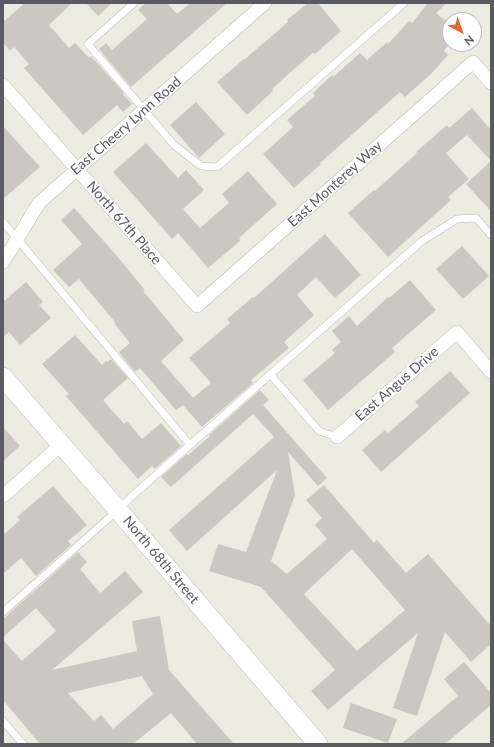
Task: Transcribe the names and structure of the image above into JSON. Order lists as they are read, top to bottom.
{
  "streets": {
    "main road": ["North 68th Street"],
    "street": [
      "East Cheery Lynn Road",
      "East Monterey Way",
      "North 67th Place",
      "East Angus Drive"
    ]
  },
  "crossings": [
    ["East Cheery Lynn Road", "North 67th Place"],
    ["East Monterey Way", "North 67th Place"]
  ],
  "north": "bottom right"
}
